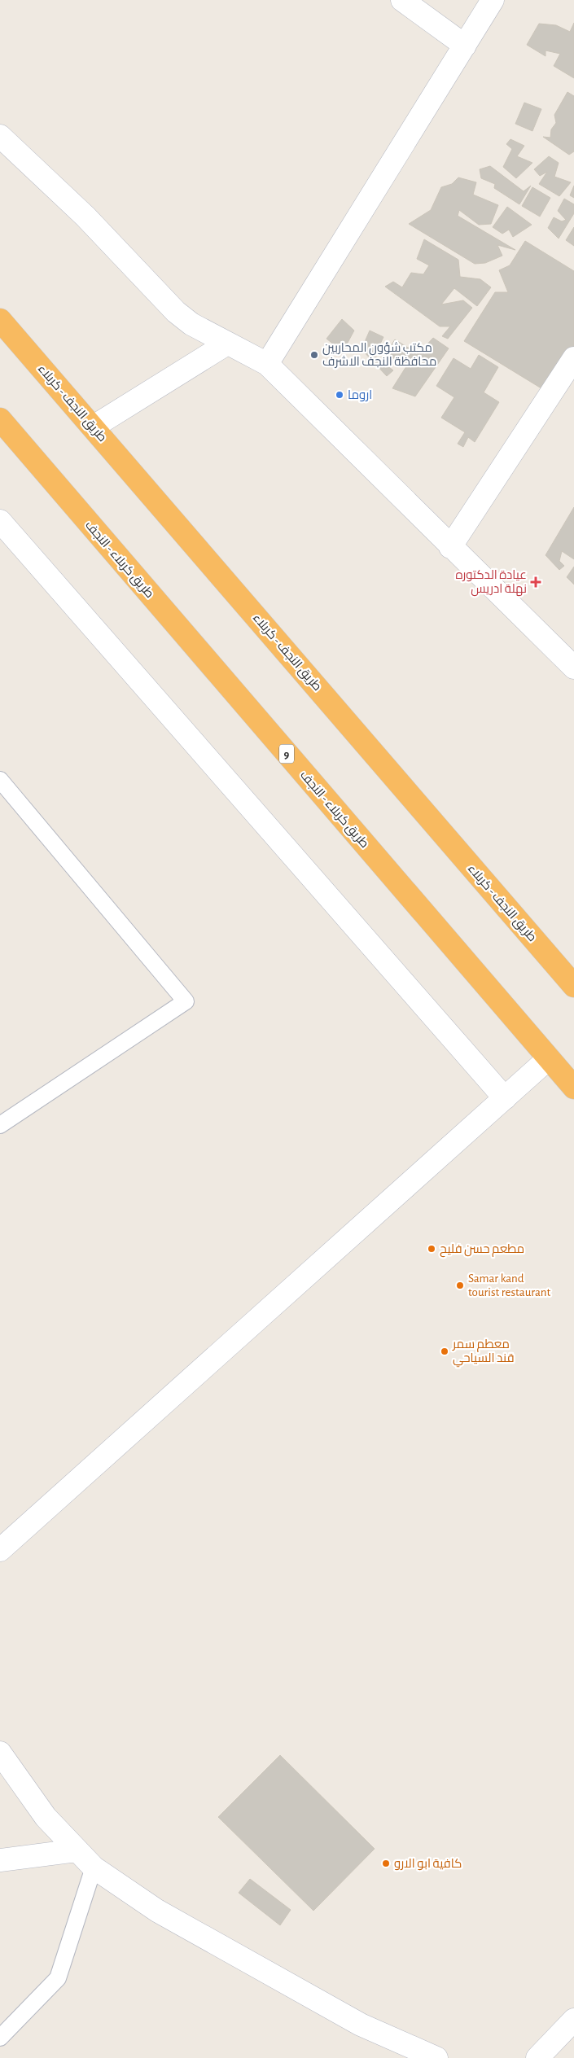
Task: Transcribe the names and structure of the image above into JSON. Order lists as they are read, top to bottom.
{
  "streets": {
    "highway": ["طريق النجف - کربلاء", "طريق کربلاء - النجف", "9"]
  },
  "places": {
    "other": [
      "مكتب شؤون المحاربين محافظة النجف الاشرف",
      "اروما",
      "مطعم حسن فليح",
      "Samar kand tourist restaurant",
      "معطم سمر قند السياحي",
      "كافية ابو الارو"
    ],
    "health": ["عيادة الدكتوره نهلة ادريس"]
  }
}
